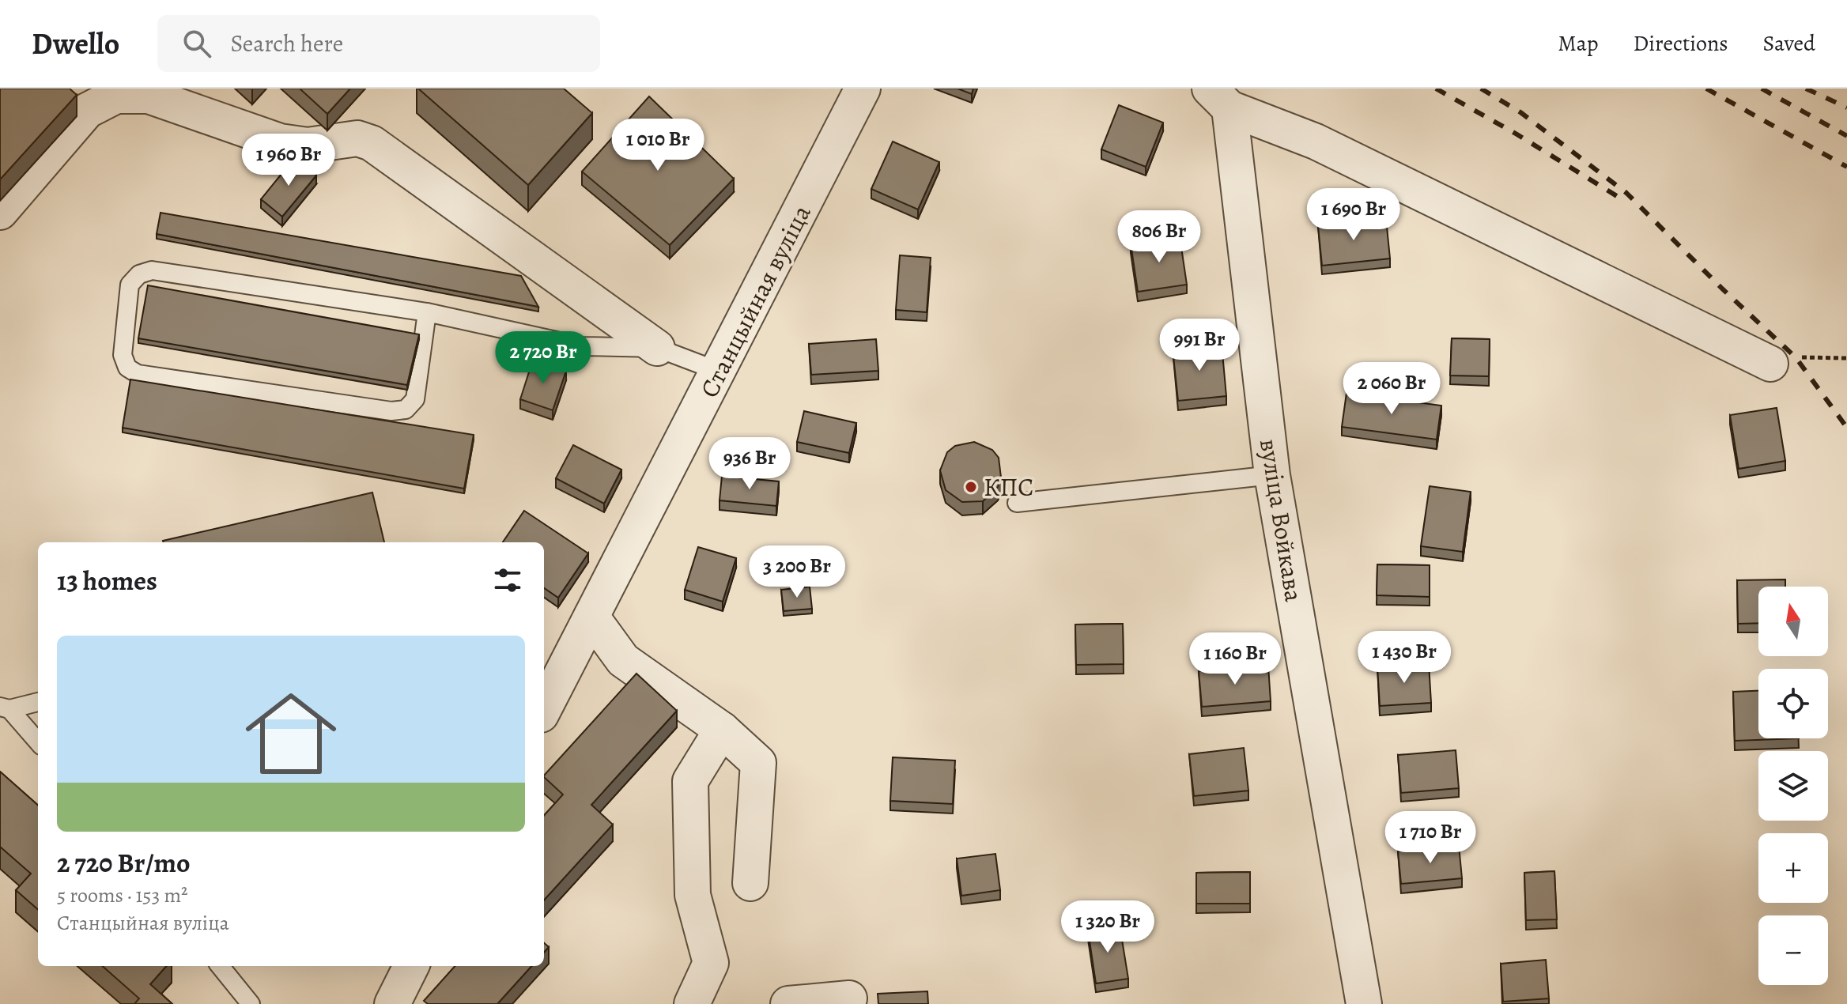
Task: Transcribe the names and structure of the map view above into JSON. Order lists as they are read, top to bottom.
{
  "streets": {
    "street": ["Станцыйная вуліца", "вуліца Войкава"]
  },
  "places": ["КПС"],
  "north": "top",
  "page": {
    "header": "Dwello",
    "search": "Search here",
    "nav": ["Map", "Directions", "Saved"],
    "price": [
      "1 010 Br",
      "1 960 Br",
      "1 690 Br",
      "806 Br",
      "991 Br",
      "2 720 Br",
      "2 060 Br",
      "936 Br",
      "3 200 Br",
      "1 430 Br",
      "1 160 Br",
      "1 710 Br",
      "1 320 Br"
    ],
    "heading": "13 homes",
    "map_buttons": ["+", "−"],
    "list": [
      {
        "name": "2 720 Br/mo",
        "note": "5 rooms · 153 m² · Станцыйная вуліца"
      }
    ]
  }
}
